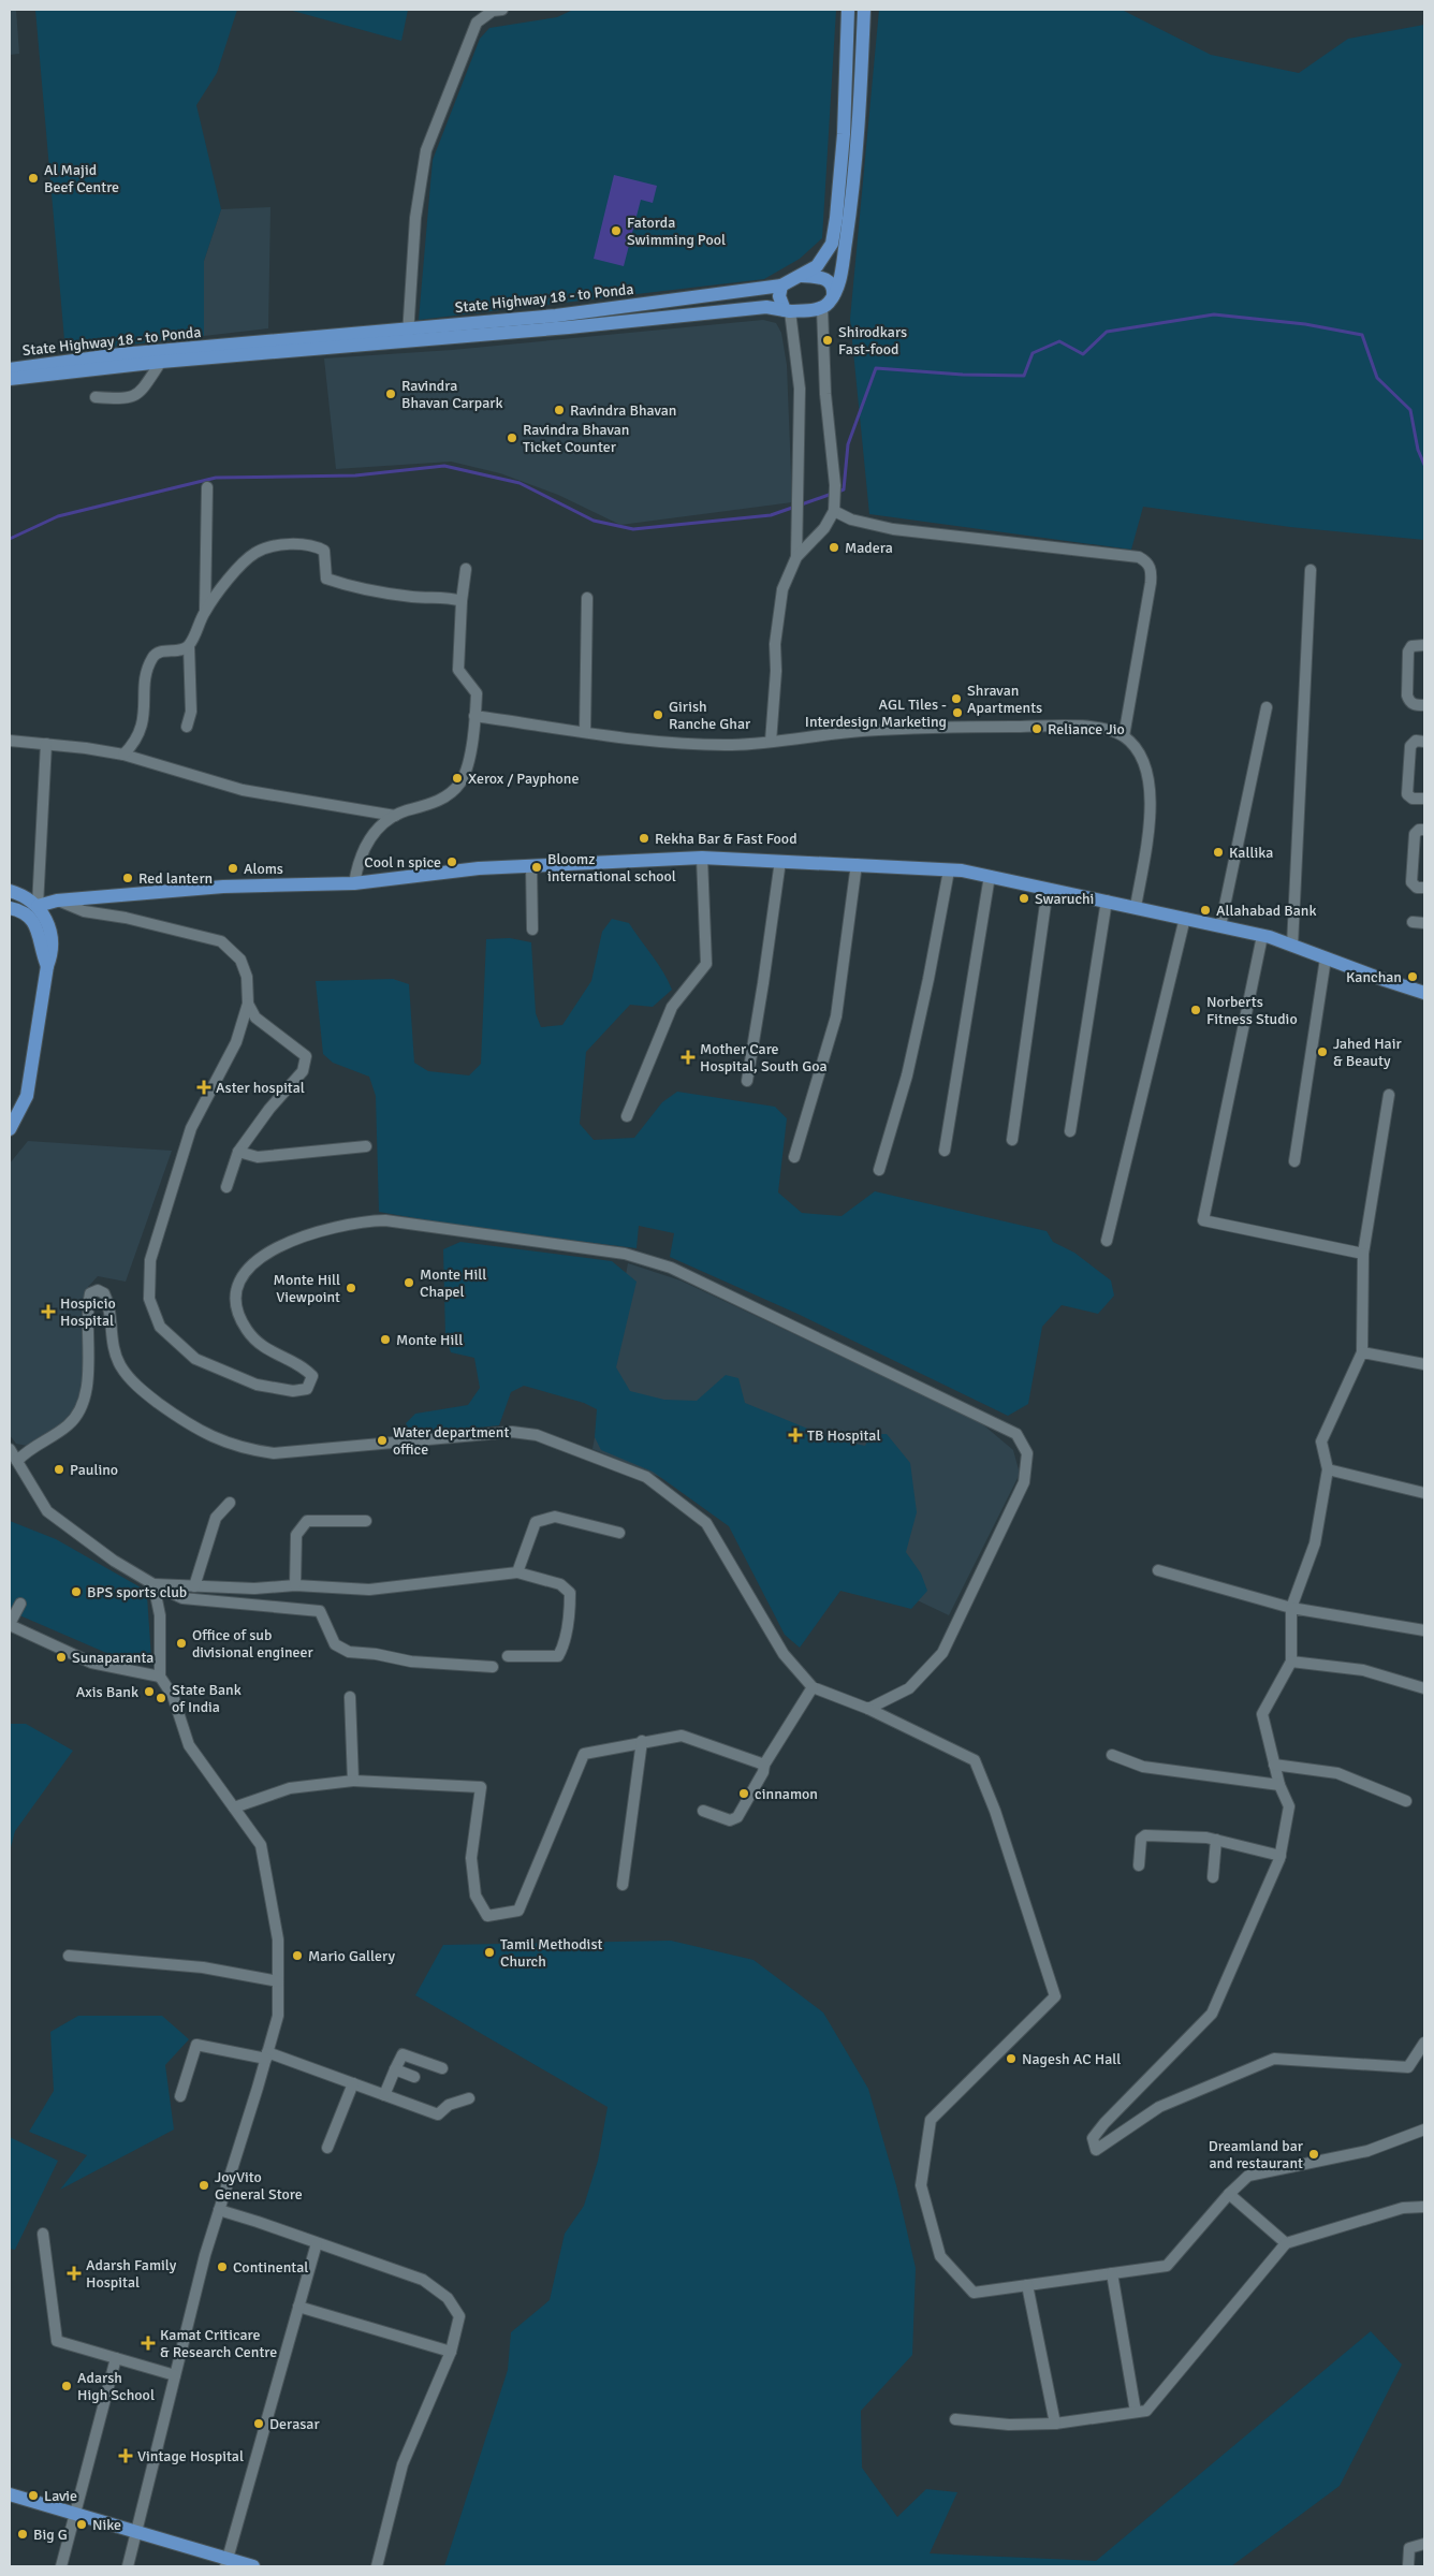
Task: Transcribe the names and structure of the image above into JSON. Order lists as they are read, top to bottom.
{
  "streets": {
    "main road": ["State Highway 18 - to Ponda"]
  },
  "places": {
    "other": [
      "Al Majid Beef Centre",
      "Fatorda Swimming Pool",
      "Shirodkars Fast-food",
      "Ravindra Bhavan Carpark",
      "Ravindra Bhavan",
      "Ravindra Bhavan Ticket Counter",
      "Madera",
      "Shravan Apartments",
      "AGL Tiles - Interdesign Marketing",
      "Girish Ranche Ghar",
      "Reliance Jio",
      "Xerox / Payphone",
      "Rekha Bar & Fast Food",
      "Kallika",
      "Cool n spice",
      "Bloomz international school",
      "Aloms",
      "Red lantern",
      "Swaruchi",
      "Allahabad Bank",
      "Kanchan",
      "Norberts Fitness Studio",
      "Jahed Hair & Beauty",
      "Monte Hill Chapel",
      "Monte Hill Viewpoint",
      "Monte Hill",
      "Water department office",
      "Paulino",
      "BPS sports club",
      "Office of sub divisional engineer",
      "Sunaparanta",
      "Axis Bank",
      "State Bank of India",
      "cinnamon",
      "Tamil Methodist Church",
      "Mario Gallery",
      "Nagesh AC Hall",
      "Dreamland bar and restaurant",
      "JoyVito General Store",
      "Continental",
      "Adarsh High School",
      "Derasar",
      "Lavie",
      "Nike",
      "Big G"
    ],
    "health": [
      "Mother Care Hospital, South Goa",
      "Aster hospital",
      "Hospicio Hospital",
      "TB Hospital",
      "Adarsh Family Hospital",
      "Kamat Criticare & Research Centre",
      "Vintage Hospital"
    ]
  }
}
